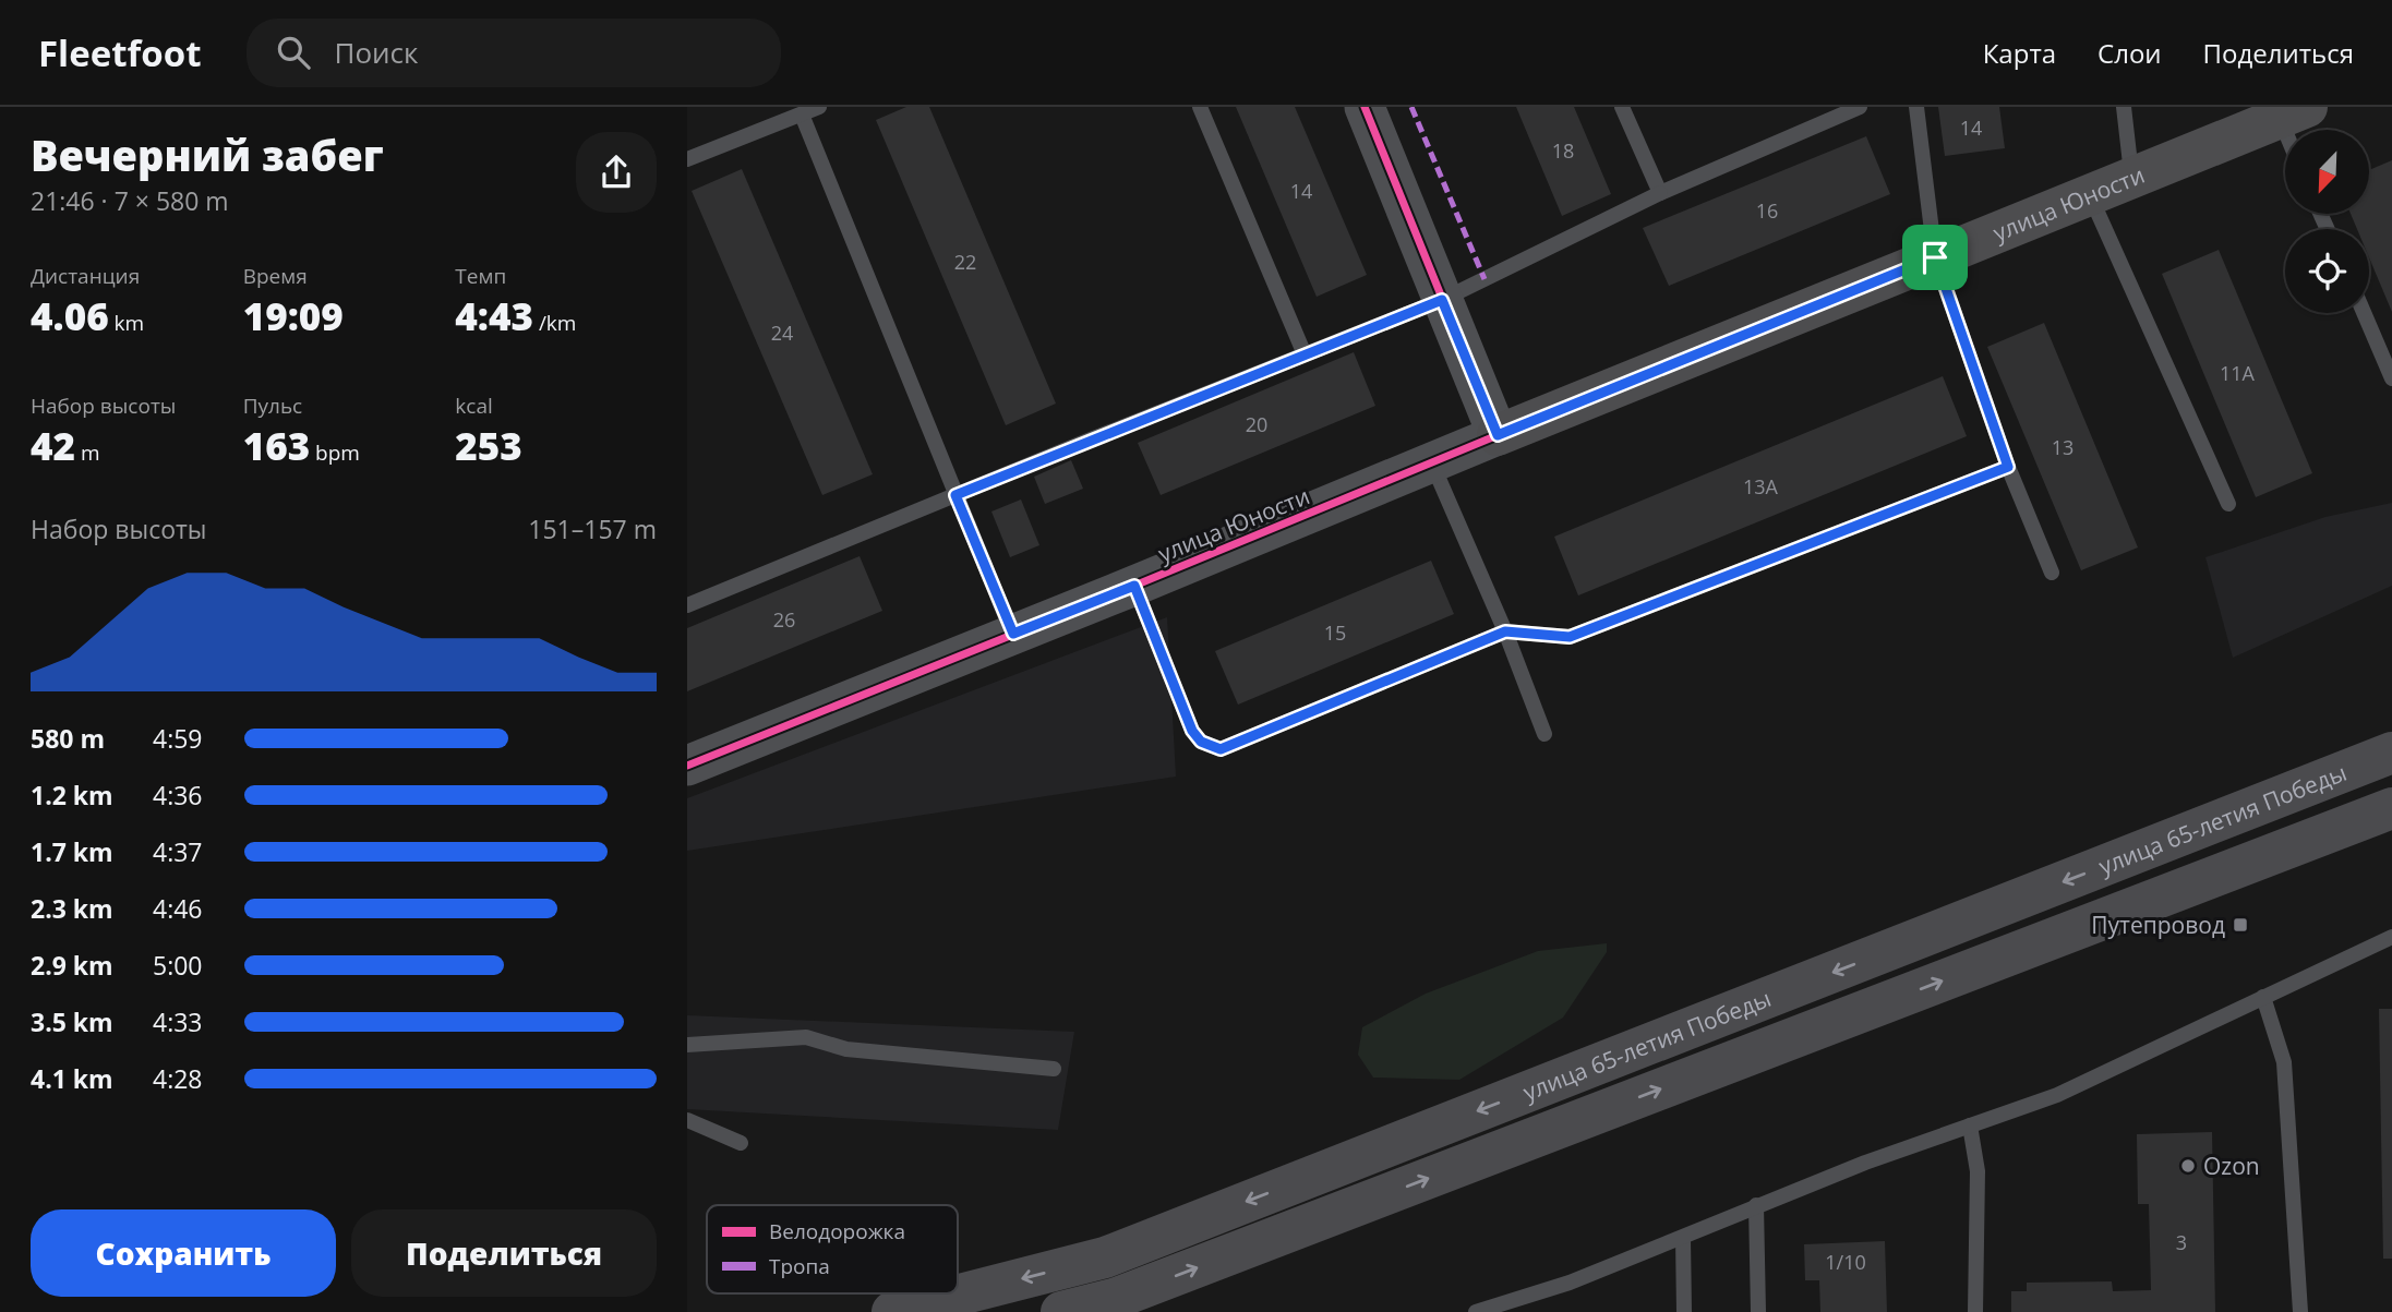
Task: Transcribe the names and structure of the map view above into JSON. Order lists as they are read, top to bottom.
{
  "streets": {
    "main road": ["улица Юности", "улица 65-летия Победы"]
  },
  "places": {
    "transit": ["Путепровод"],
    "other": ["Ozon"]
  },
  "house_numbers": [
    "14",
    "18",
    "14",
    "16",
    "22",
    "24",
    "11А",
    "20",
    "13",
    "13А",
    "26",
    "15",
    "3",
    "1/10"
  ],
  "legend": ["Велодорожка", "Тропа"],
  "north": "bottom left",
  "page": {
    "header": "Fleetfoot",
    "search": "Поиск",
    "nav": ["Карта", "Слои", "Поделиться"],
    "heading": ["Вечерний забег", "21:46 · 7 × 580 m"],
    "stats": [
      ["Дистанция", "4.06 km"],
      ["Время", "19:09"],
      ["Темп", "4:43 /km"],
      ["Набор высоты", "42 m"],
      ["Пульс", "163 bpm"],
      ["kcal", "253"]
    ],
    "chart": ["Набор высоты", "151–157 m"],
    "list": [
      {
        "name": "580 m",
        "note": "4:59"
      },
      {
        "name": "1.2 km",
        "note": "4:36"
      },
      {
        "name": "1.7 km",
        "note": "4:37"
      },
      {
        "name": "2.3 km",
        "note": "4:46"
      },
      {
        "name": "2.9 km",
        "note": "5:00"
      },
      {
        "name": "3.5 km",
        "note": "4:33"
      },
      {
        "name": "4.1 km",
        "note": "4:28"
      }
    ],
    "buttons": ["Сохранить", "Поделиться"]
  }
}
